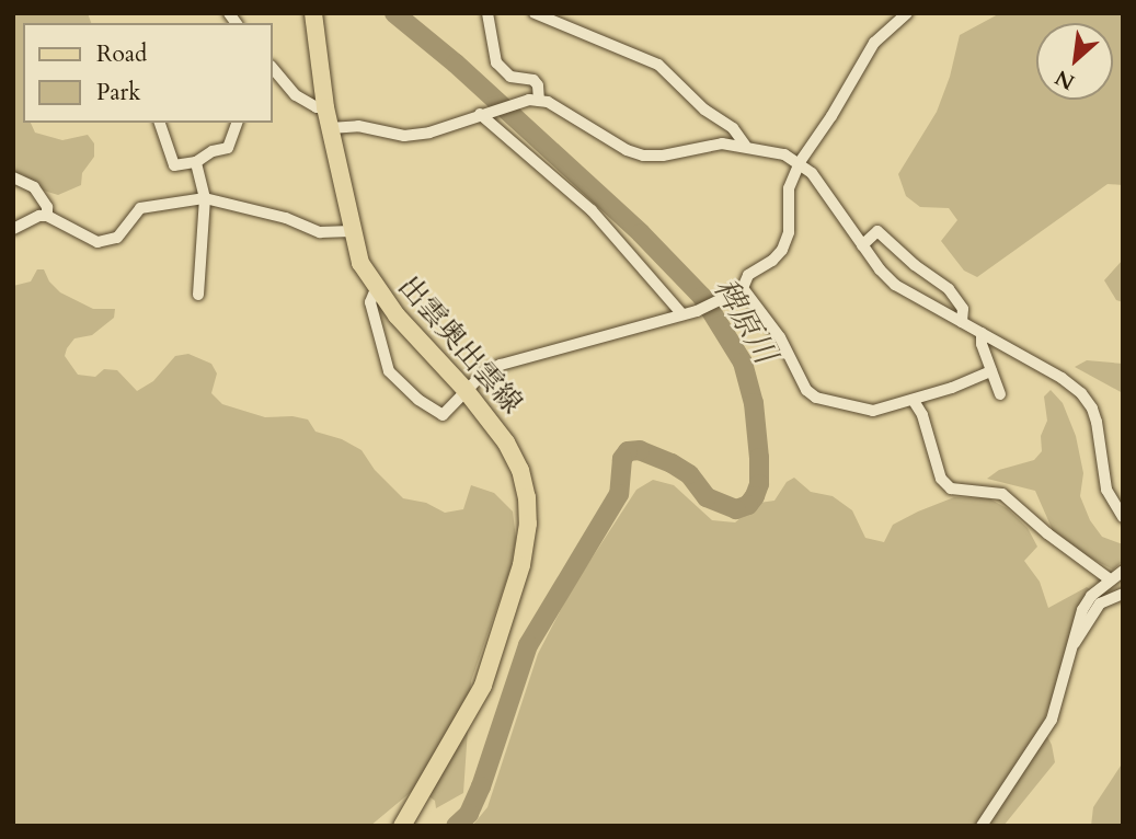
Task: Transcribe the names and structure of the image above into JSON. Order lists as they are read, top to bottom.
{
  "streets": {
    "main road": ["出雲奥出雲線"]
  },
  "water": ["稗原川"],
  "legend": ["Road", "Park"],
  "north": "bottom left"
}
